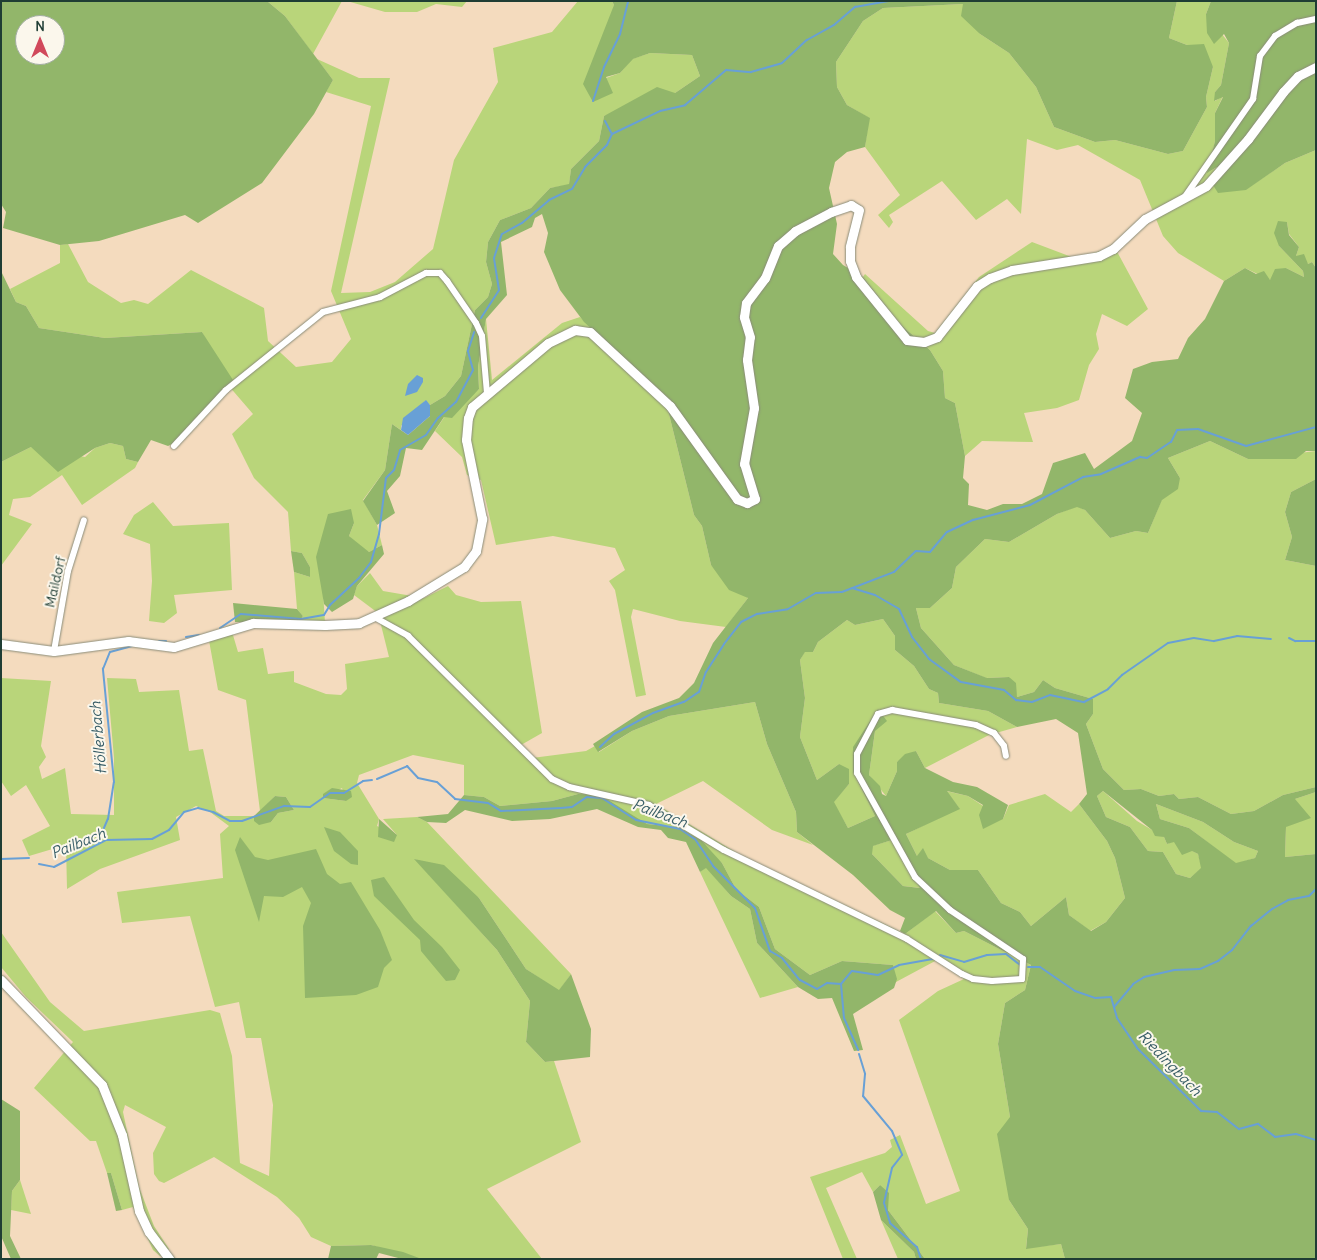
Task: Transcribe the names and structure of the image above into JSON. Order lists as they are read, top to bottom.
{
  "streets": {
    "street": ["Maildorf"]
  },
  "water": ["Höllerbach", "Pailbach", "Riedingbach"],
  "north": "top"
}
